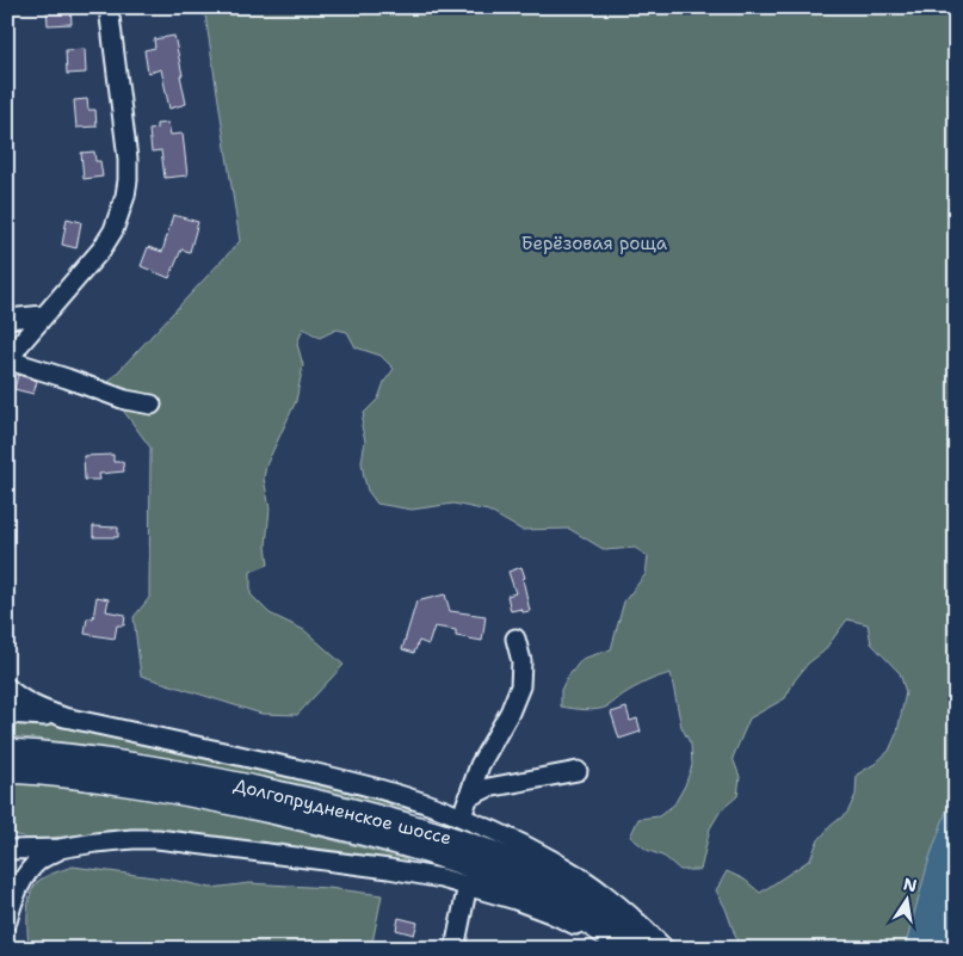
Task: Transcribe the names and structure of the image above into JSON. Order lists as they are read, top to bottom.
{
  "streets": {
    "main road": ["Долгопрудненское шоссе"]
  },
  "parks": ["Берёзовая роща"],
  "north": "top"
}
